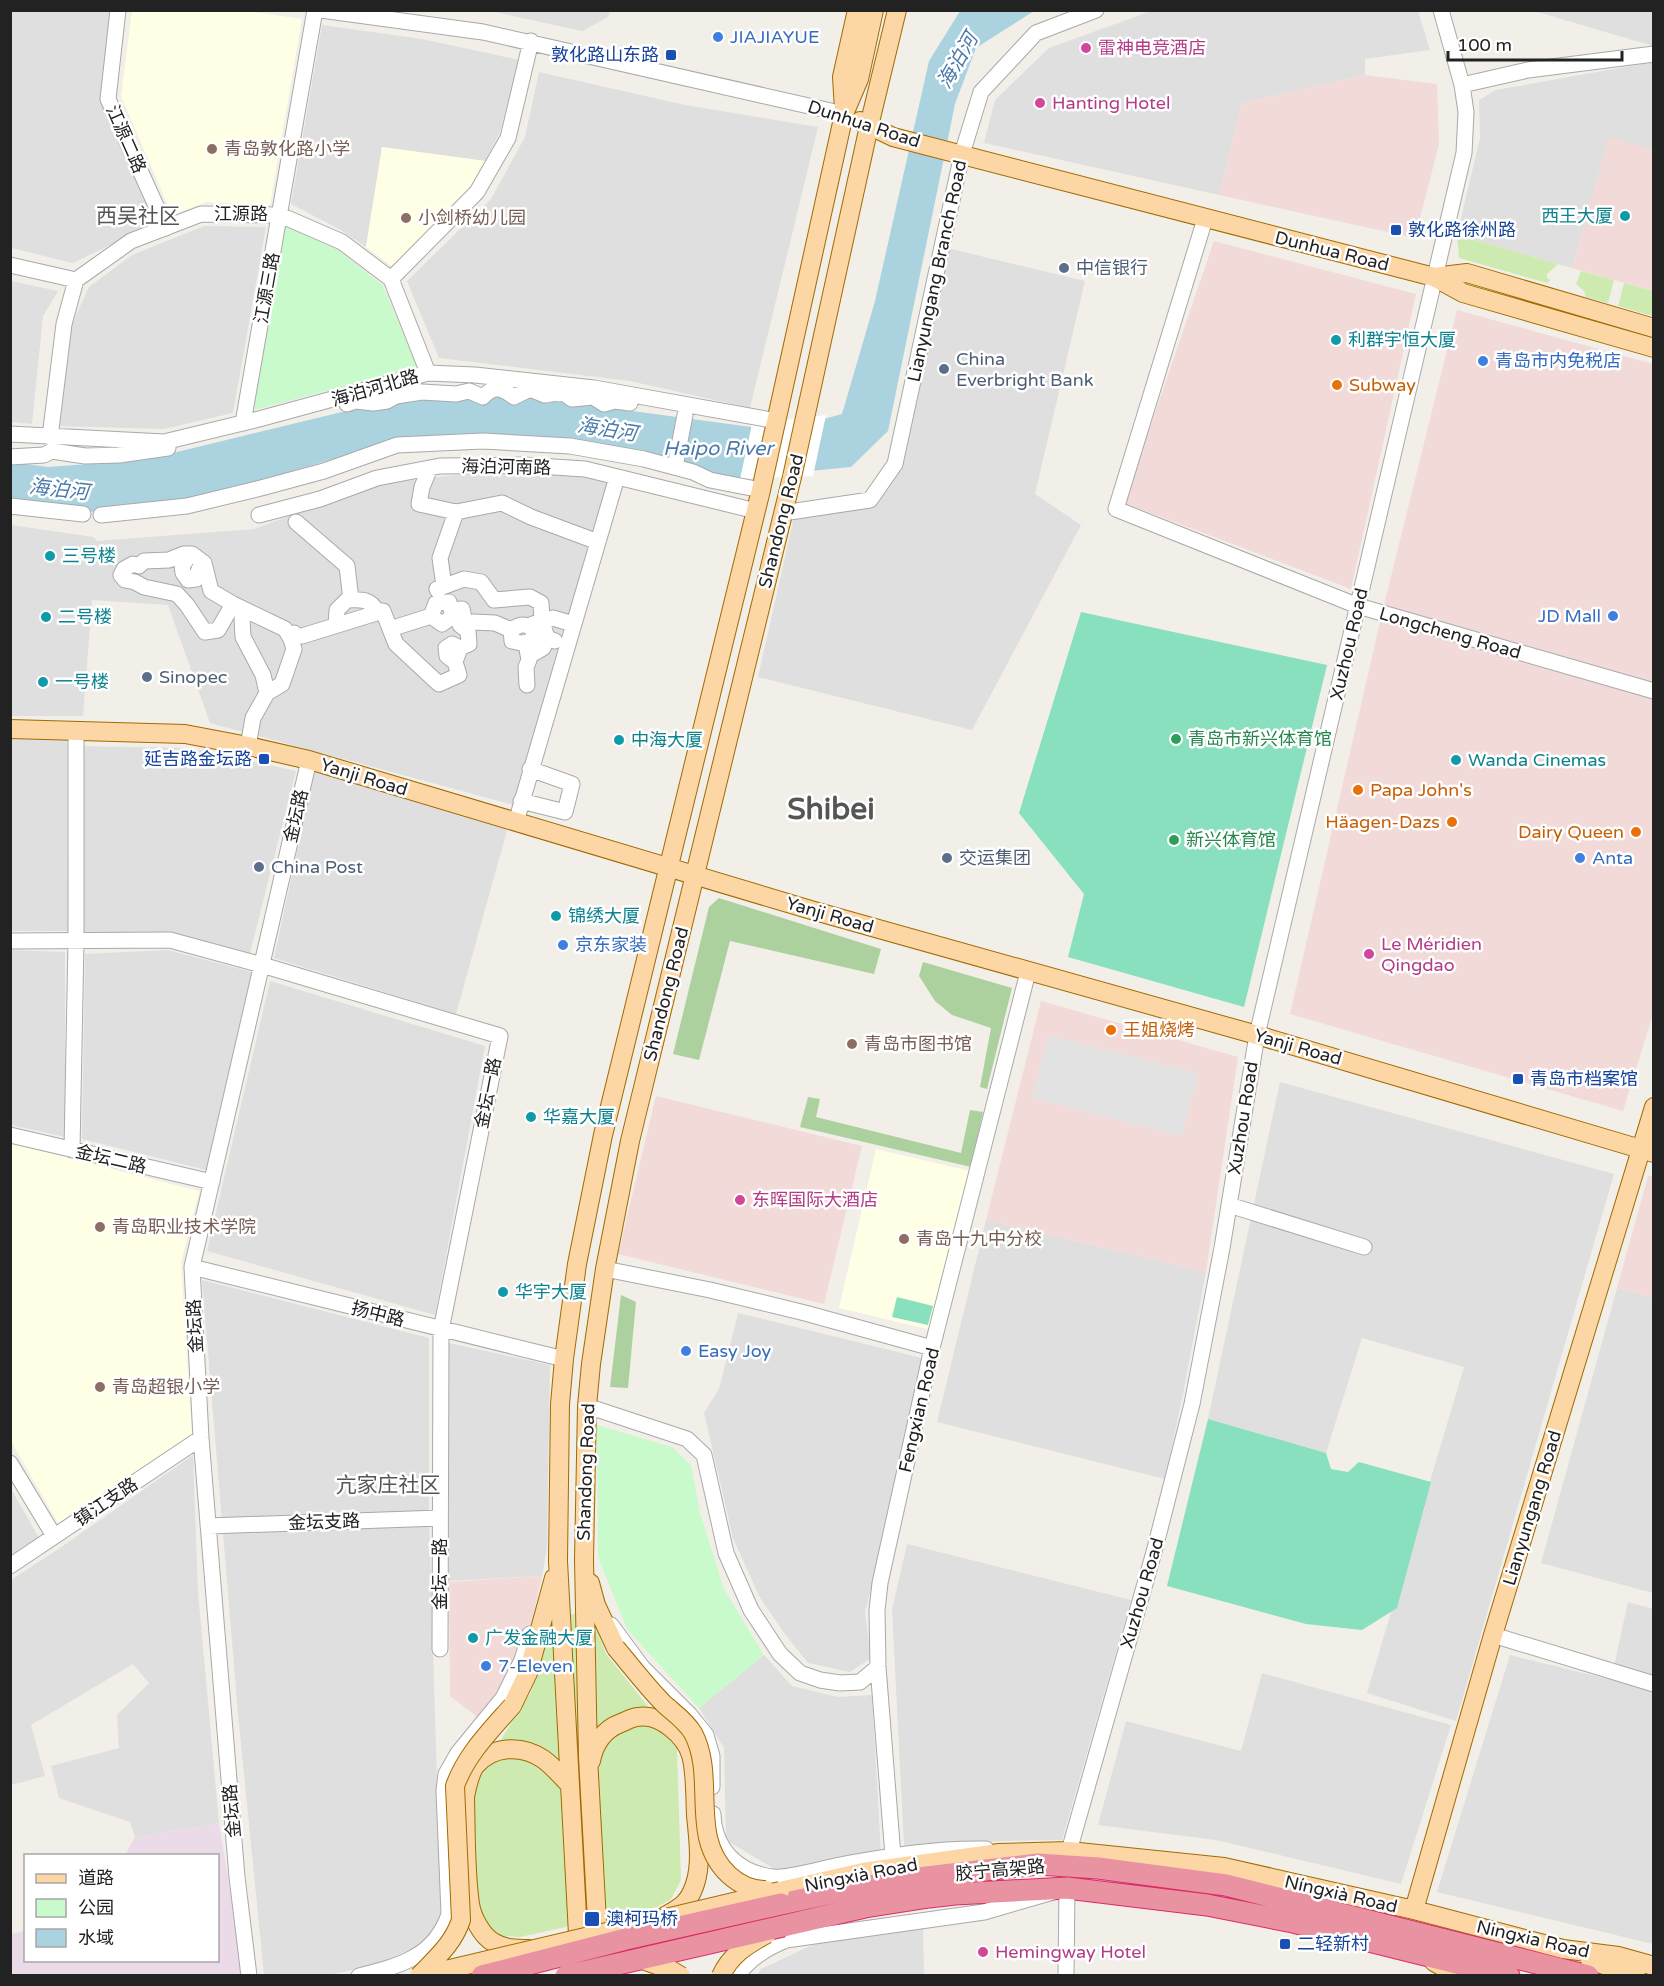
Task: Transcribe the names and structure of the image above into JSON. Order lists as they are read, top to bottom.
{
  "streets": {
    "highway": ["胶宁高架路"],
    "main road": [
      "Dunhua Road",
      "Shandong Road",
      "Yanji Road",
      "Lianyungang Road",
      "Níngxià Road",
      "Ningxia Road"
    ],
    "street": [
      "江源二路",
      "江源路",
      "Lianyungang Branch Road",
      "江源三路",
      "海泊河北路",
      "海泊河南路",
      "Longcheng Road",
      "Xuzhou Road",
      "金坛路",
      "金坛一路",
      "金坛二路",
      "扬中路",
      "Fengxian Road",
      "镇江支路",
      "金坛支路"
    ]
  },
  "crossings": [
    ["Dunhua Road", "Lianyungang Branch Road"],
    ["Dunhua Road", "Shandong Road"],
    ["Dunhua Road", "Longcheng Road"],
    ["Dunhua Road", "Xuzhou Road"],
    ["江源二路", "江源路"],
    ["江源路", "江源三路"],
    ["Lianyungang Branch Road", "Shandong Road"],
    ["江源三路", "海泊河北路"],
    ["海泊河北路", "Shandong Road"],
    ["海泊河南路", "Shandong Road"],
    ["Shandong Road", "Yanji Road"],
    ["Shandong Road", "扬中路"],
    ["Longcheng Road", "Xuzhou Road"],
    ["Xuzhou Road", "Yanji Road"],
    ["Xuzhou Road", "Níngxià Road"],
    ["Yanji Road", "金坛路"],
    ["Yanji Road", "Fengxian Road"],
    ["Yanji Road", "Lianyungang Road"],
    ["金坛路", "金坛一路"],
    ["金坛路", "金坛二路"],
    ["金坛路", "扬中路"],
    ["金坛路", "镇江支路"],
    ["金坛路", "金坛支路"],
    ["金坛一路", "扬中路"],
    ["金坛一路", "金坛支路"],
    ["Lianyungang Road", "Níngxià Road"],
    ["Lianyungang Road", "Ningxia Road"],
    ["胶宁高架路", "Níngxià Road"],
    ["Níngxià Road", "Ningxia Road"]
  ],
  "districts": ["西吴社区", "Shibei", "亢家庄社区"],
  "water": ["海泊河", "Haipo River"],
  "places": {
    "other": [
      "JIAJIAYUE",
      "雷神电竞酒店",
      "Hanting Hotel",
      "青岛敦化路小学",
      "西王大厦",
      "小剑桥幼儿园",
      "中信银行",
      "利群宇恒大厦",
      "青岛市内免税店",
      "China Everbright Bank",
      "Subway",
      "三号楼",
      "JD Mall",
      "二号楼",
      "Sinopec",
      "一号楼",
      "青岛市新兴体育馆",
      "中海大厦",
      "Wanda Cinemas",
      "Papa John's",
      "Häagen-Dazs",
      "Dairy Queen",
      "新兴体育馆",
      "交运集团",
      "Anta",
      "China Post",
      "锦绣大厦",
      "京东家装",
      "Le Méridien Qingdao",
      "王姐烧烤",
      "青岛市图书馆",
      "华嘉大厦",
      "东晖国际大酒店",
      "青岛职业技术学院",
      "青岛十九中分校",
      "华宇大厦",
      "Easy Joy",
      "青岛超银小学",
      "广发金融大厦",
      "7-Eleven",
      "Hemingway Hotel"
    ],
    "transit": [
      "敦化路山东路",
      "敦化路徐州路",
      "延吉路金坛路",
      "青岛市档案馆",
      "澳柯玛桥",
      "二轻新村"
    ]
  },
  "legend": ["道路", "公园", "水域"],
  "scale_bar": "100 m"
}
